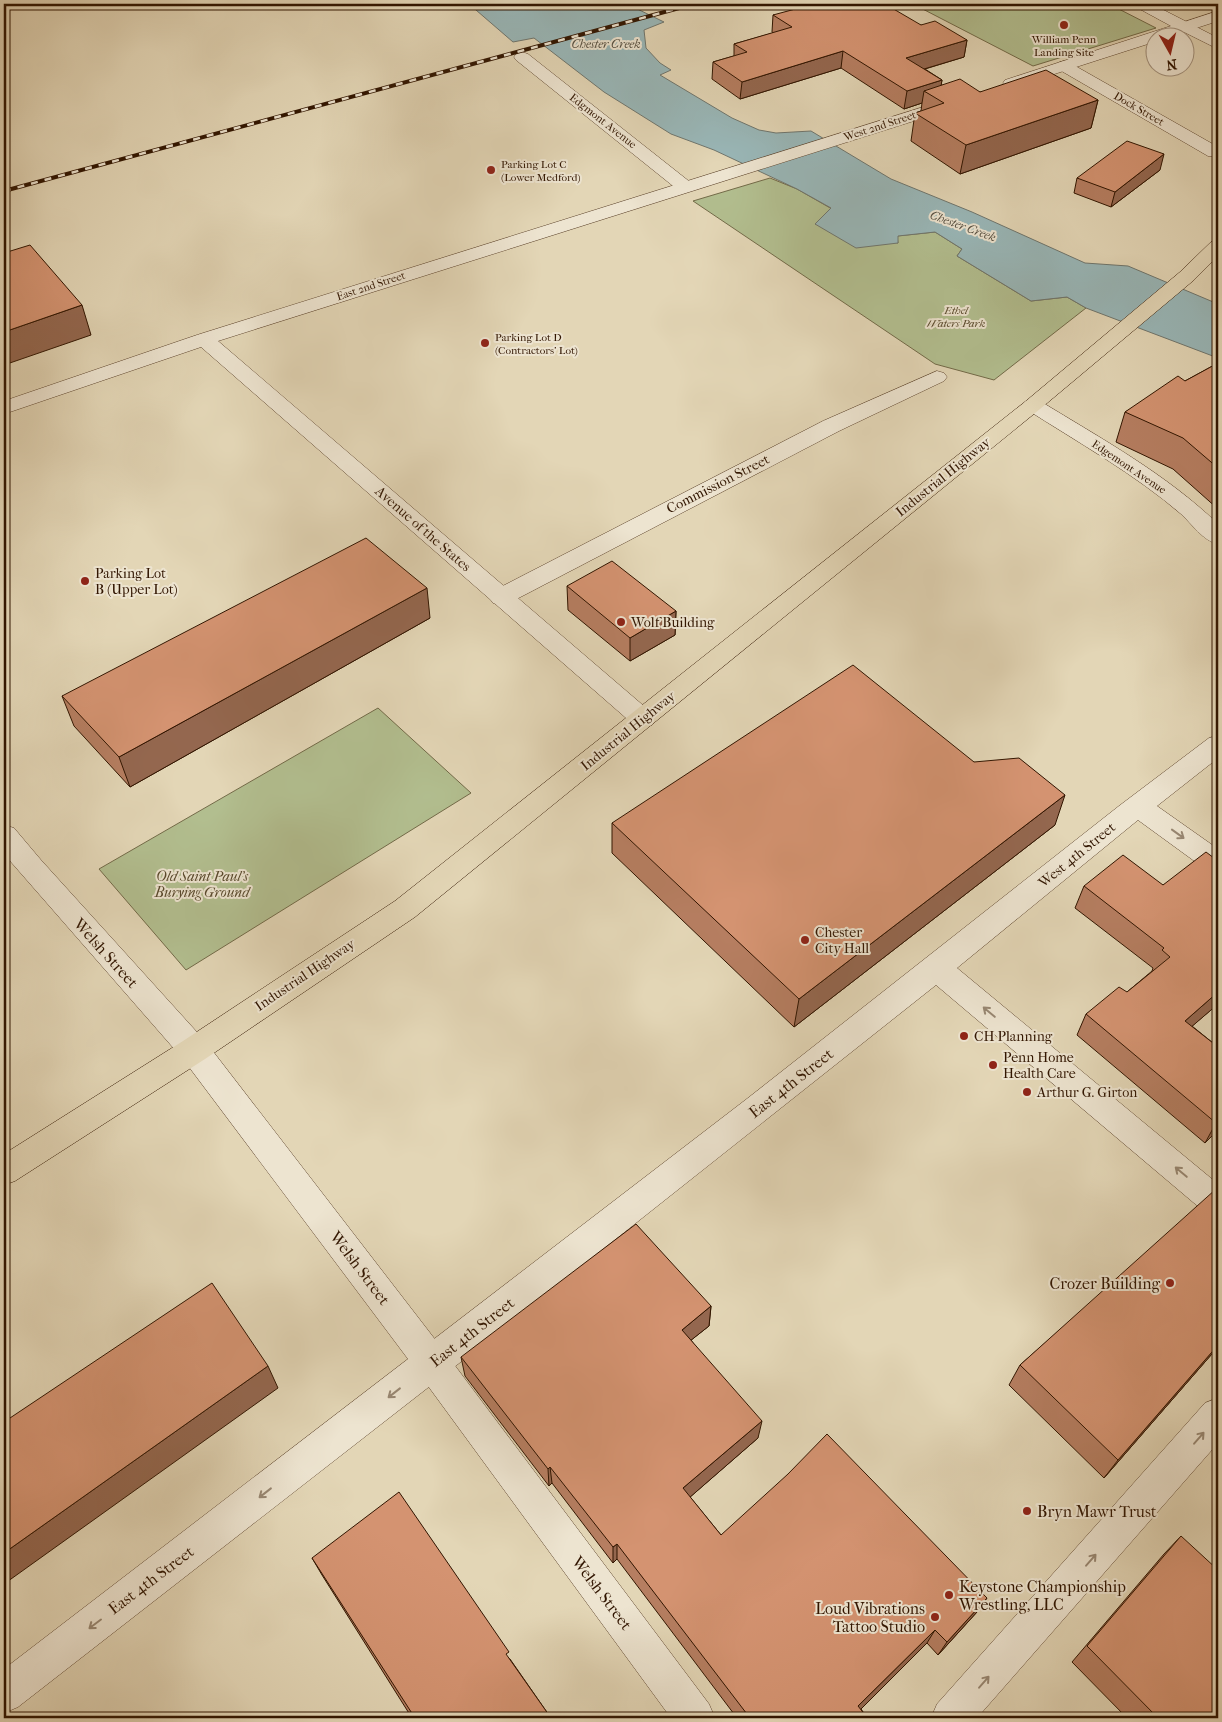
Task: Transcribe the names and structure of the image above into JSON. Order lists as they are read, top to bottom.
{
  "streets": {
    "main road": ["Industrial Highway"],
    "street": [
      "Dock Street",
      "Edgmont Avenue",
      "West 2nd Street",
      "East 2nd Street",
      "Edgemont Avenue",
      "Commission Street",
      "Avenue of the States",
      "West 4th Street",
      "Welsh Street",
      "East 4th Street"
    ]
  },
  "crossings": [
    ["Edgmont Avenue", "East 2nd Street"],
    ["West 2nd Street", "East 2nd Street"],
    ["East 2nd Street", "Avenue of the States"],
    ["Edgemont Avenue", "Industrial Highway"],
    ["Industrial Highway", "Avenue of the States"],
    ["Industrial Highway", "Welsh Street"],
    ["Commission Street", "Avenue of the States"],
    ["West 4th Street", "East 4th Street"],
    ["Welsh Street", "East 4th Street"]
  ],
  "one_way": ["East 4th Street"],
  "water": ["Chester Creek"],
  "parks": ["Ethel Waters Park", "Old Saint Paul's Burying Ground"],
  "places": [
    "William Penn Landing Site",
    "Parking Lot C (Lower Medford)",
    "Parking Lot D (Contractors' Lot)",
    "Parking Lot B (Upper Lot)",
    "Wolf Building",
    "Chester City Hall",
    "CH Planning",
    "Penn Home Health Care",
    "Arthur G. Girton",
    "Crozer Building",
    "Bryn Mawr Trust",
    "Keystone Championship Wrestling, LLC",
    "Loud Vibrations Tattoo Studio"
  ],
  "north": "bottom"
}
